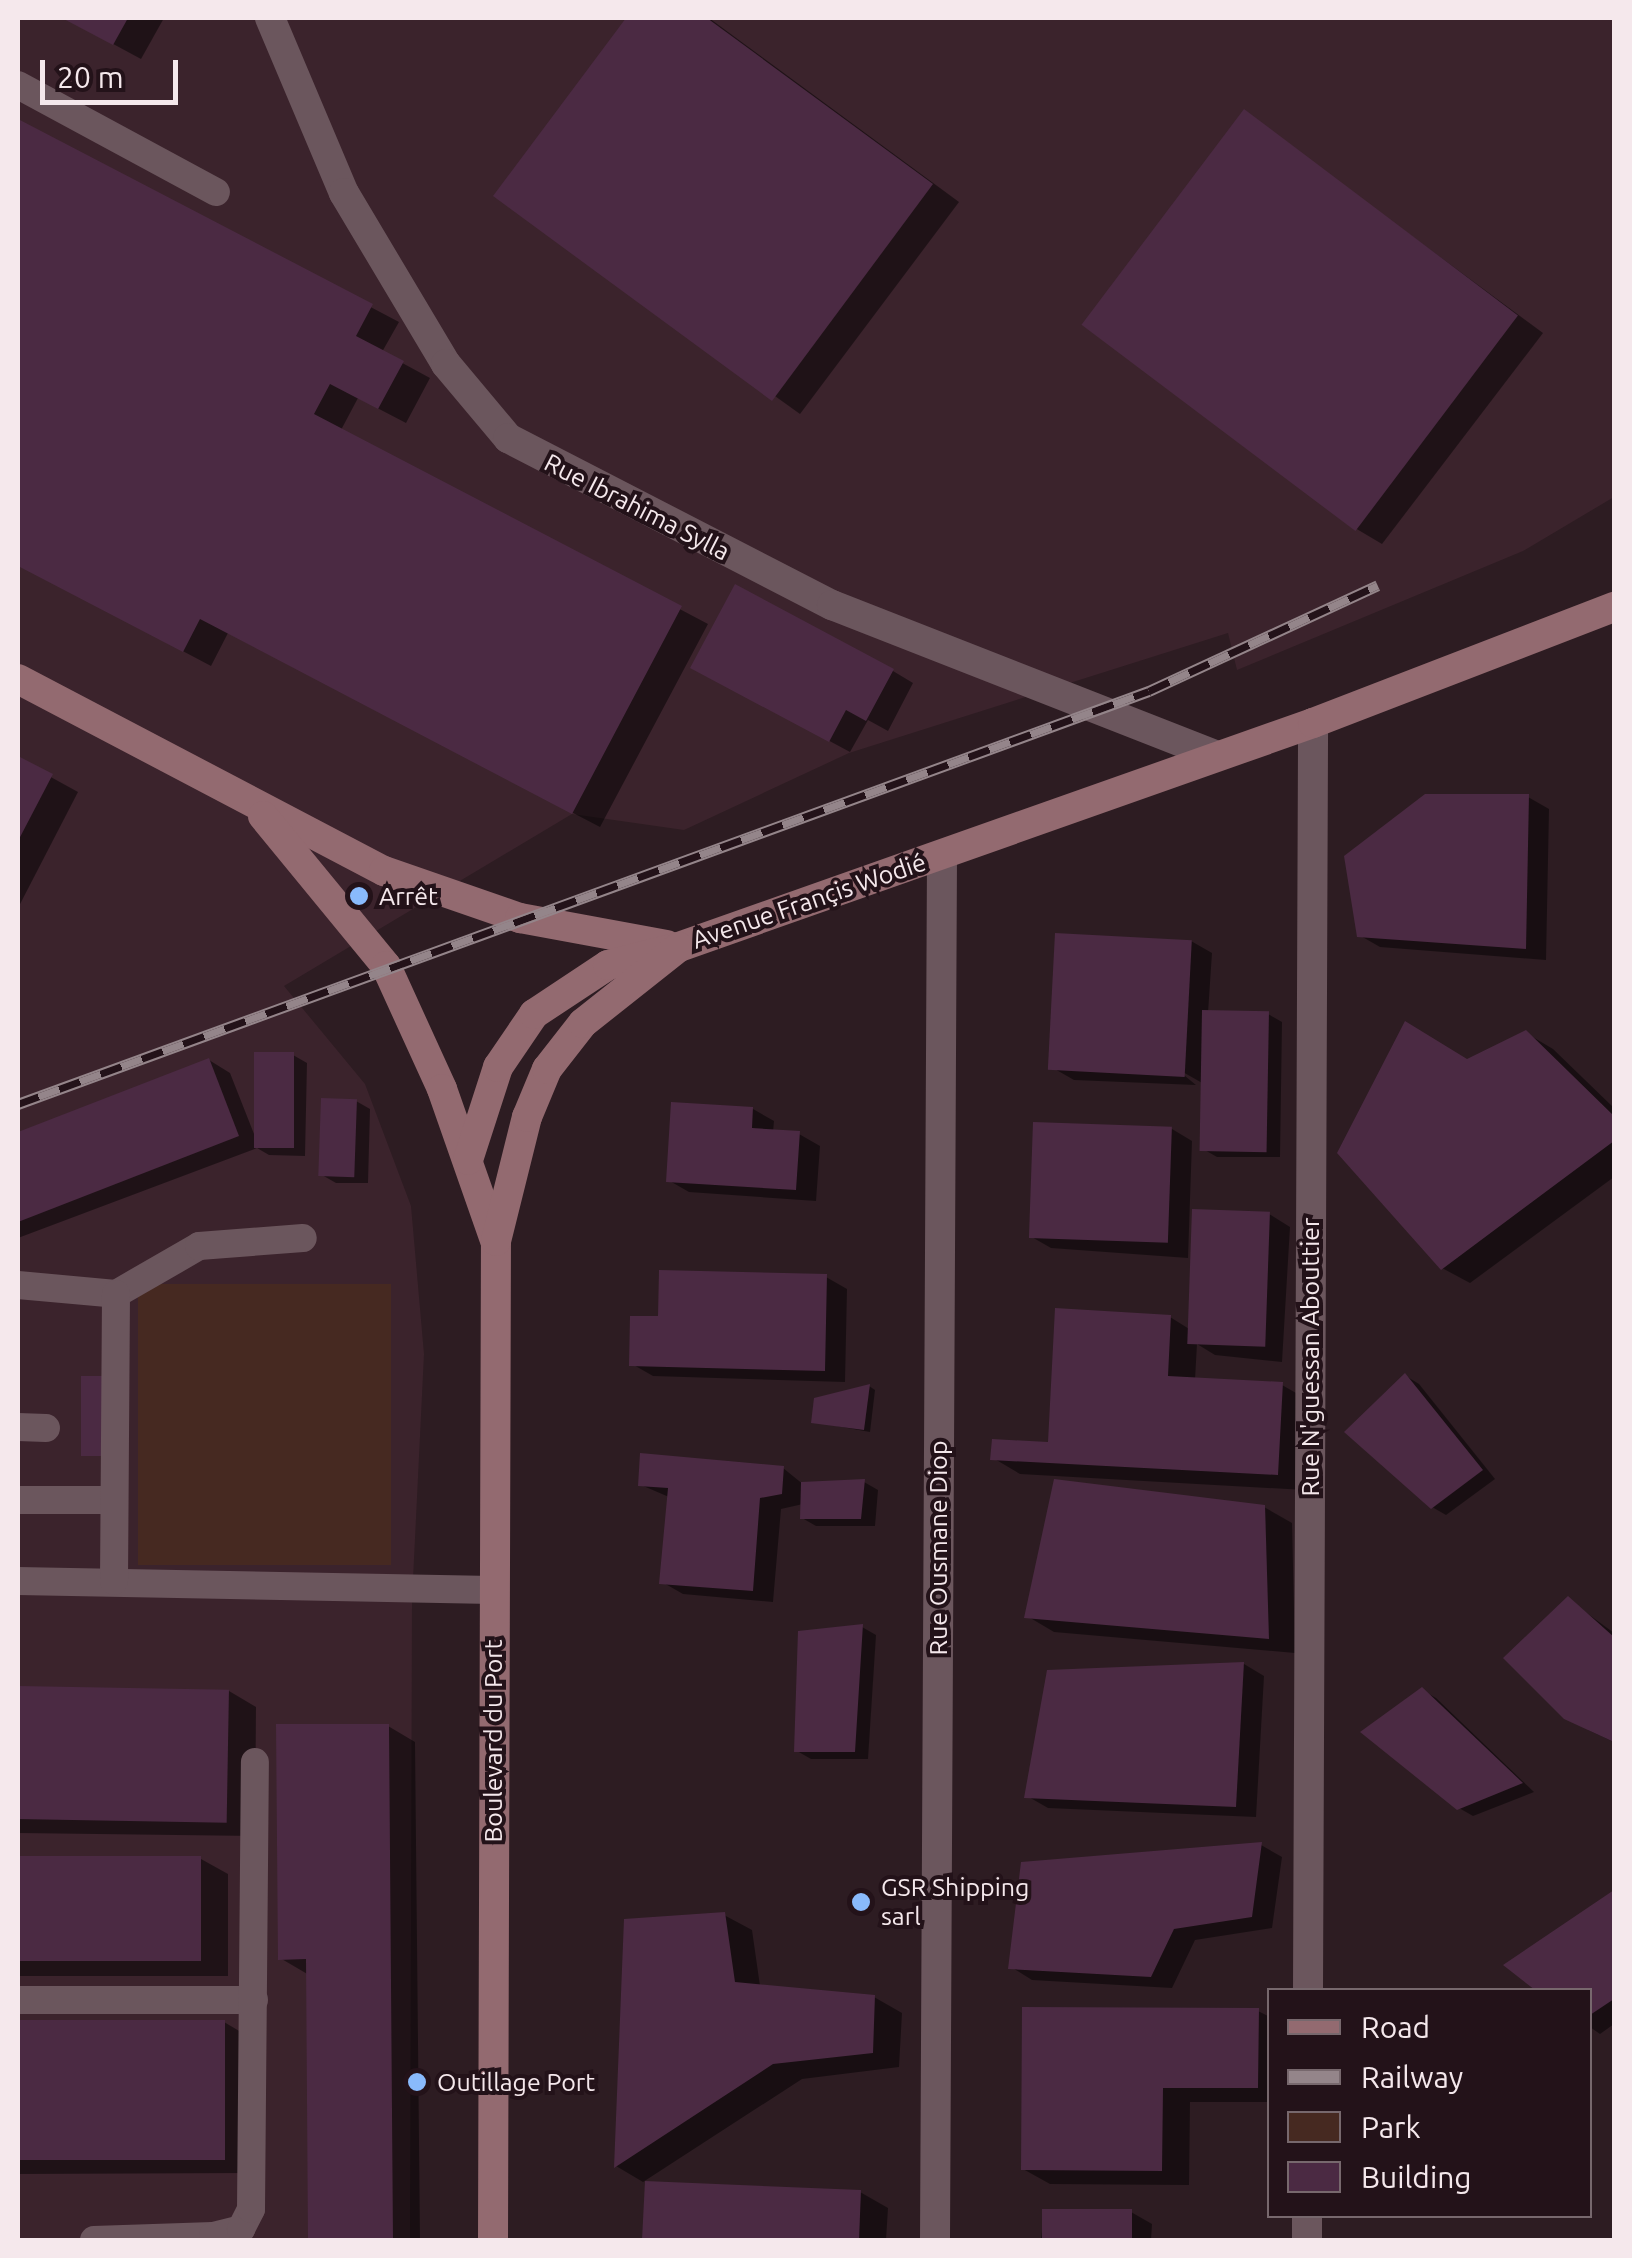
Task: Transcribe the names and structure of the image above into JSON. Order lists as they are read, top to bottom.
{
  "streets": {
    "main road": ["Avenue Françis Wodié", "Boulevard du Port"],
    "street": ["Rue Ibrahima Sylla", "Rue N'guessan Abouttier", "Rue Ousmane Diop"]
  },
  "crossings": [
    ["Rue Ibrahima Sylla", "Avenue Françis Wodié"],
    ["Avenue Françis Wodié", "Rue N'guessan Abouttier"],
    ["Avenue Françis Wodié", "Rue Ousmane Diop"],
    ["Avenue Françis Wodié", "Boulevard du Port"]
  ],
  "places": ["Arrêt", "GSR Shipping sarl", "Outillage Port"],
  "legend": [
    "Road",
    "Railway",
    "Park",
    "Building"
  ],
  "scale_bar": "20 m"
}
